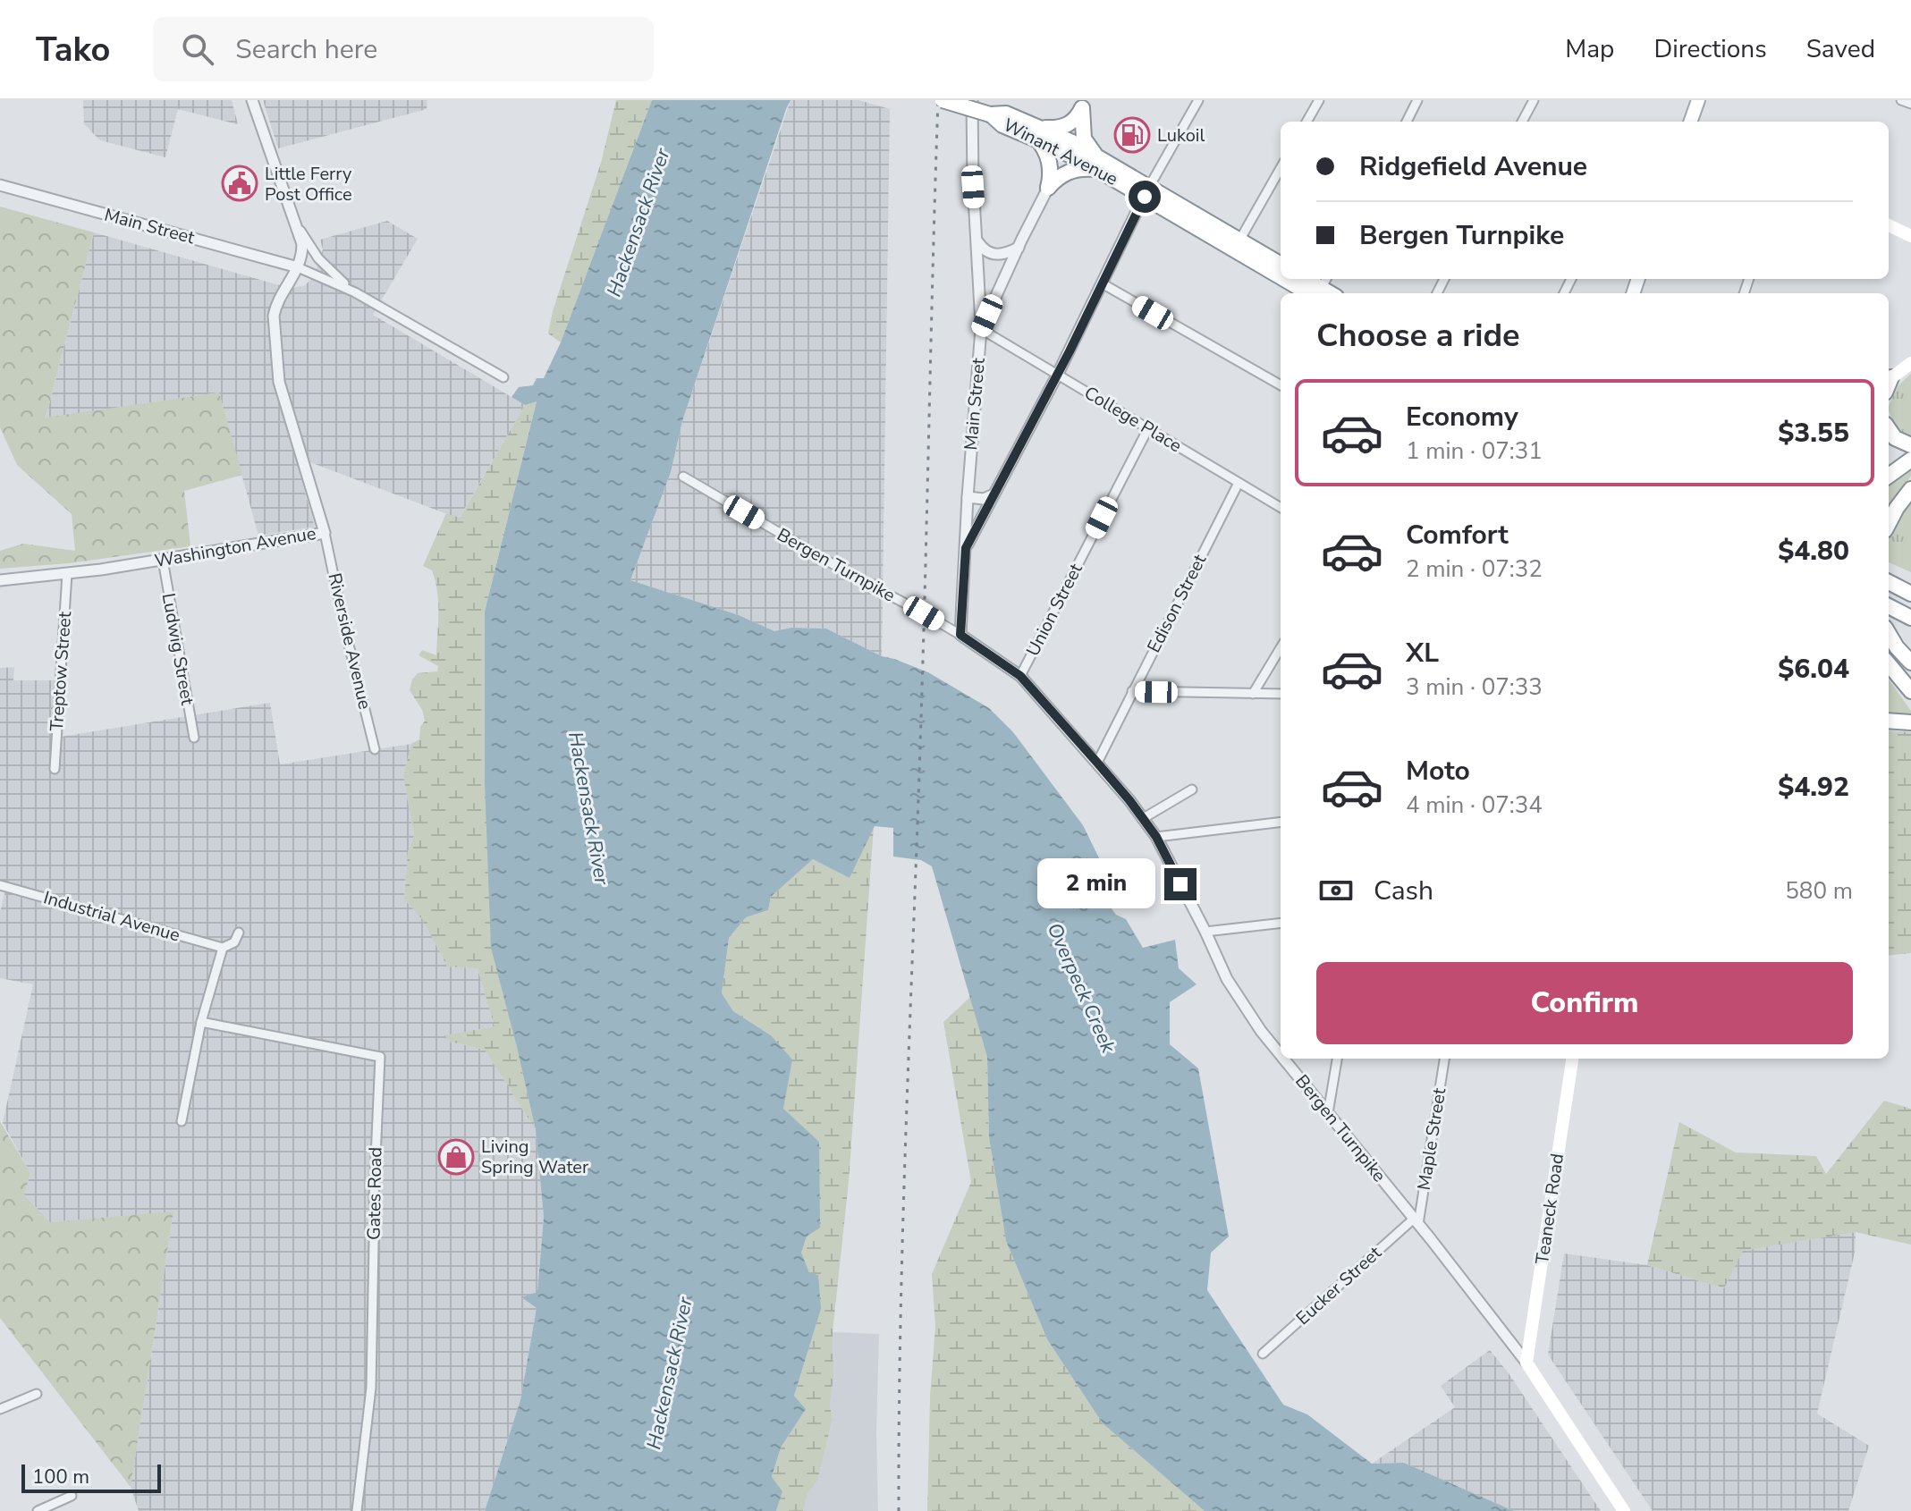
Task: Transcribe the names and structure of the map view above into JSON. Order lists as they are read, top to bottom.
{
  "streets": {
    "highway": ["Winant Avenue"],
    "main road": ["Bergen Turnpike", "Teaneck Road"],
    "street": [
      "Main Street",
      "College Place",
      "Washington Avenue",
      "Edison Street",
      "Union Street",
      "Riverside Avenue",
      "Ludwig Street",
      "Treptow Street",
      "Industrial Avenue",
      "Maple Street",
      "Gates Road",
      "Eucker Street"
    ]
  },
  "crossings": [
    ["Main Street", "College Place"],
    ["Main Street", "Washington Avenue"],
    ["Main Street", "Bergen Turnpike"],
    ["College Place", "Edison Street"],
    ["College Place", "Union Street"],
    ["Washington Avenue", "Riverside Avenue"],
    ["Washington Avenue", "Ludwig Street"],
    ["Washington Avenue", "Treptow Street"],
    ["Bergen Turnpike", "Edison Street"],
    ["Bergen Turnpike", "Union Street"],
    ["Bergen Turnpike", "Maple Street"],
    ["Bergen Turnpike", "Teaneck Road"],
    ["Bergen Turnpike", "Eucker Street"],
    ["Maple Street", "Eucker Street"]
  ],
  "water": ["Hackensack River", "Overpeck Creek"],
  "places": {
    "fuel station": ["Lukoil"],
    "public building": ["Little Ferry Post Office"],
    "shop": ["Living Spring Water"]
  },
  "scale_bar": "100 m",
  "page": {
    "header": "Tako",
    "search": "Search here",
    "nav": ["Map", "Directions", "Saved"],
    "banner": ["Ridgefield Avenue", "Bergen Turnpike"],
    "heading": "Choose a ride",
    "list": [
      {
        "name": "Economy",
        "note": "1 min · 07:31",
        "value": "$3.55"
      },
      {
        "name": "Comfort",
        "note": "2 min · 07:32",
        "value": "$4.80"
      },
      {
        "name": "XL",
        "note": "3 min · 07:33",
        "value": "$6.04"
      },
      {
        "name": "Moto",
        "note": "4 min · 07:34",
        "value": "$4.92"
      }
    ],
    "pay": ["Cash", "580 m"],
    "bubble": "2 min",
    "buttons": "Confirm",
    "scale": "100 m"
  }
}
